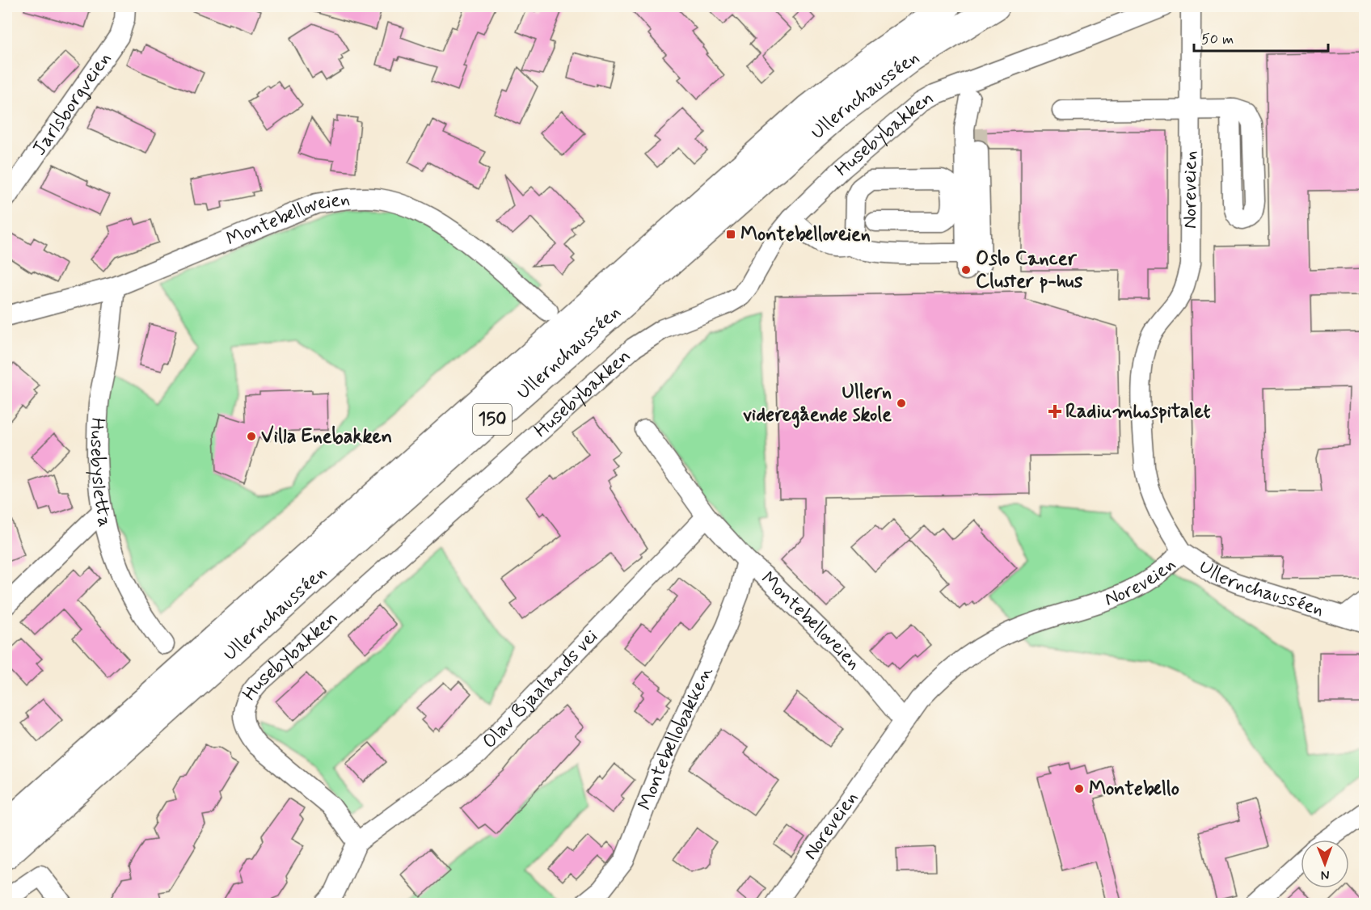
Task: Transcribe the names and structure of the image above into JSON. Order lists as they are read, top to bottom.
{
  "streets": {
    "highway": ["Ullernchausséen", "150"],
    "street": [
      "Jarlsborgveien",
      "Husebybakken",
      "Noreveien",
      "Montebelloveien",
      "Husebysletta",
      "Olav Bjaalands vei",
      "Montebellobakken"
    ]
  },
  "crossings": [
    ["Ullernchausséen", "Noreveien"],
    ["Husebybakken", "Olav Bjaalands vei"],
    ["Noreveien", "Montebelloveien"],
    ["Montebelloveien", "Husebysletta"],
    ["Montebelloveien", "Olav Bjaalands vei"],
    ["Montebelloveien", "Montebellobakken"]
  ],
  "places": {
    "transit": ["Montebelloveien"],
    "other": [
      "Oslo Cancer Cluster p-hus",
      "Ullern videregående skole",
      "Villa Enebakken",
      "Montebello"
    ],
    "health": ["Radiumhospitalet"]
  },
  "scale_bar": "50 m",
  "north": "bottom"
}
